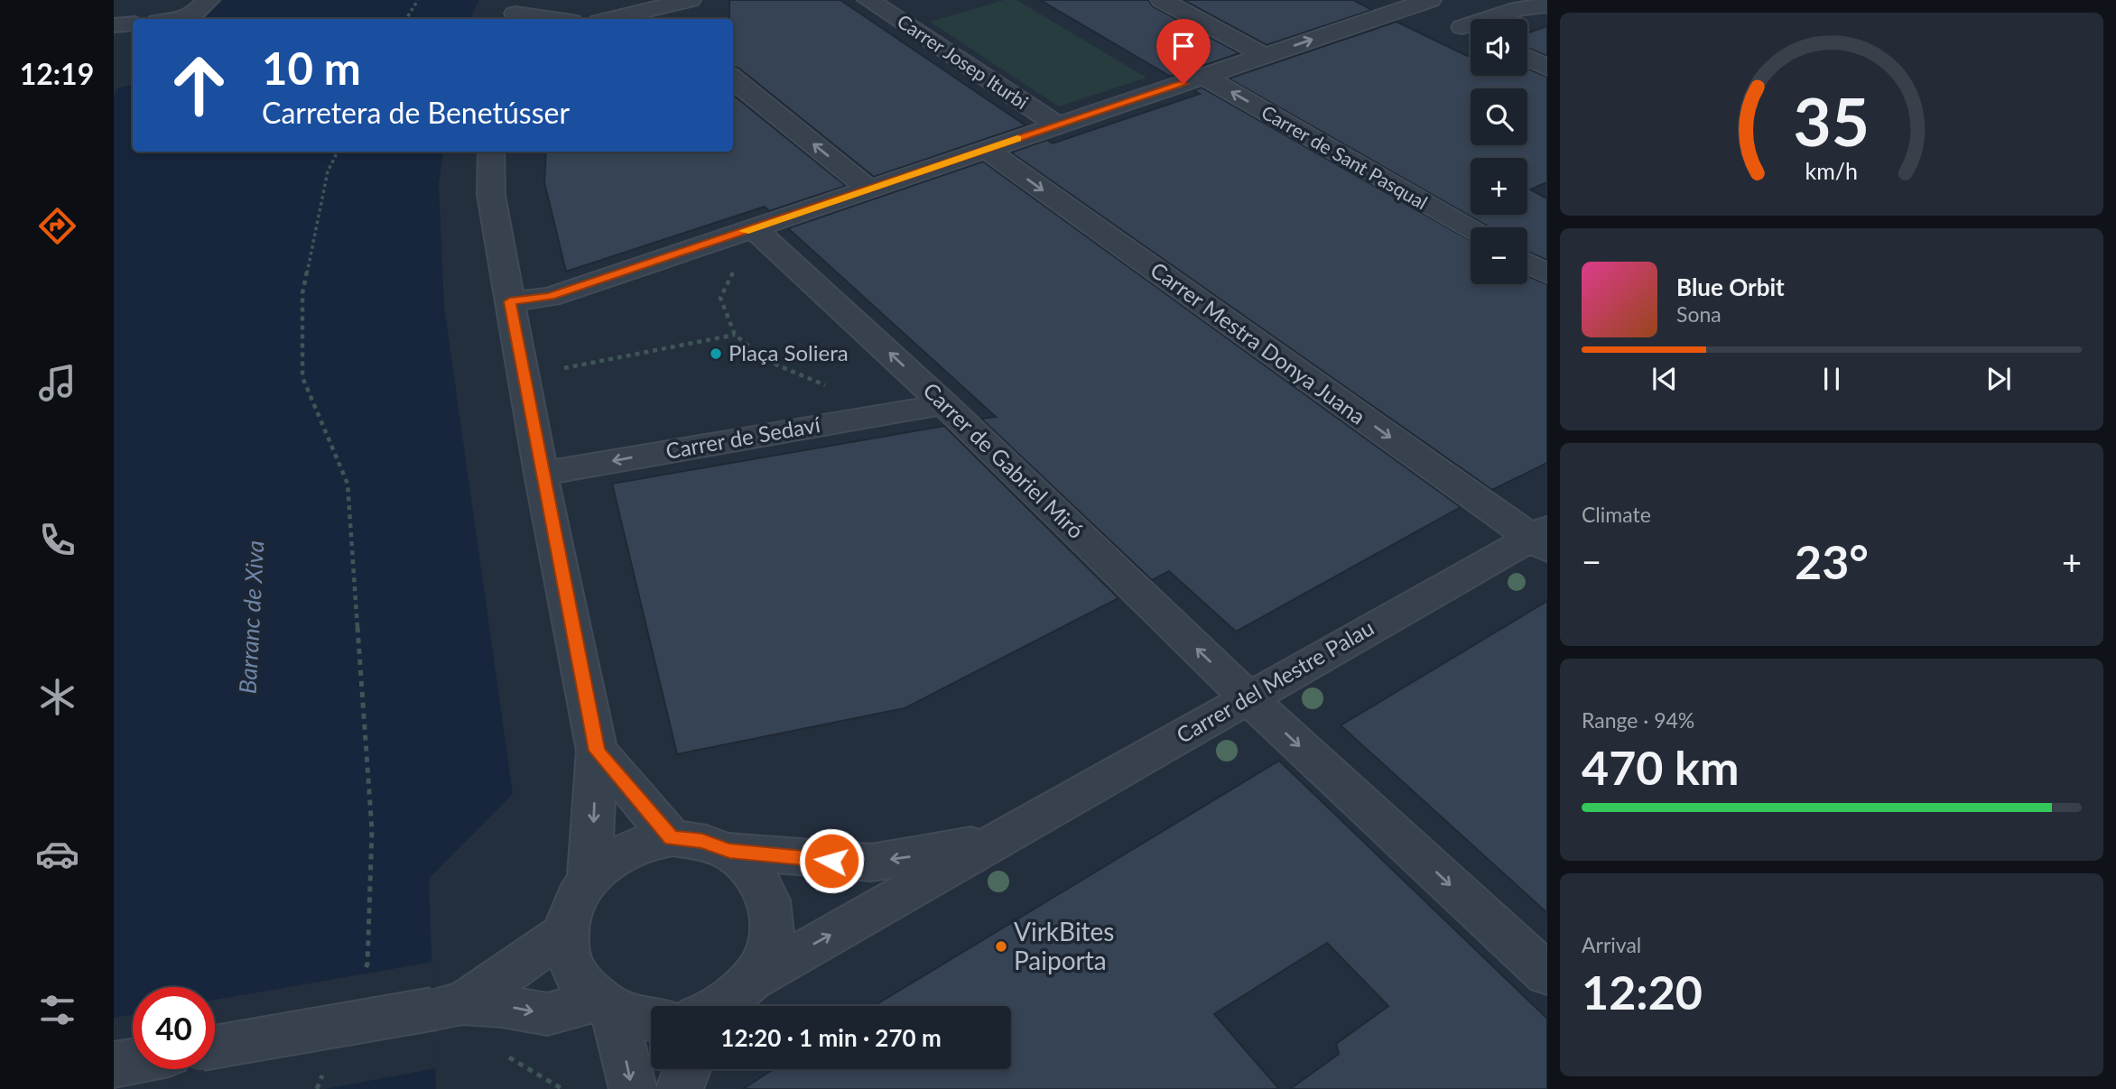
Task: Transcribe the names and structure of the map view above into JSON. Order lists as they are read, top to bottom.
{
  "streets": {
    "street": [
      "Carrer Josep Iturbi",
      "Carrer de Sant Pasqual",
      "Carrer Mestra Donya Juana",
      "Carrer de Sedaví",
      "Carrer de Gabriel Miró",
      "Carrer del Mestre Palau"
    ]
  },
  "crossings": [
    ["Carrer Mestra Donya Juana", "Carrer del Mestre Palau"],
    ["Carrer de Sedaví", "Carrer de Gabriel Miró"],
    ["Carrer de Gabriel Miró", "Carrer del Mestre Palau"]
  ],
  "one_way": ["Carrer Mestra Donya Juana"],
  "water": ["Barranc de Xiva"],
  "places": ["Plaça Soliera", "VirkBites Paiporta"],
  "page": {
    "tabs": "12:19",
    "map_buttons": ["+", "−"],
    "turn": ["10 m", "Carretera de Benetússer"],
    "song": ["Blue Orbit", "Sona"],
    "tile": [
      "Climate",
      ["Range · 94%", "470 km"],
      ["Arrival", "12:20"]
    ],
    "heat": ["−", "23°", "+"],
    "limit": "40",
    "trip": "12:20 · 1 min · 270 m",
    "gauge": ["35", "km/h"]
  }
}
